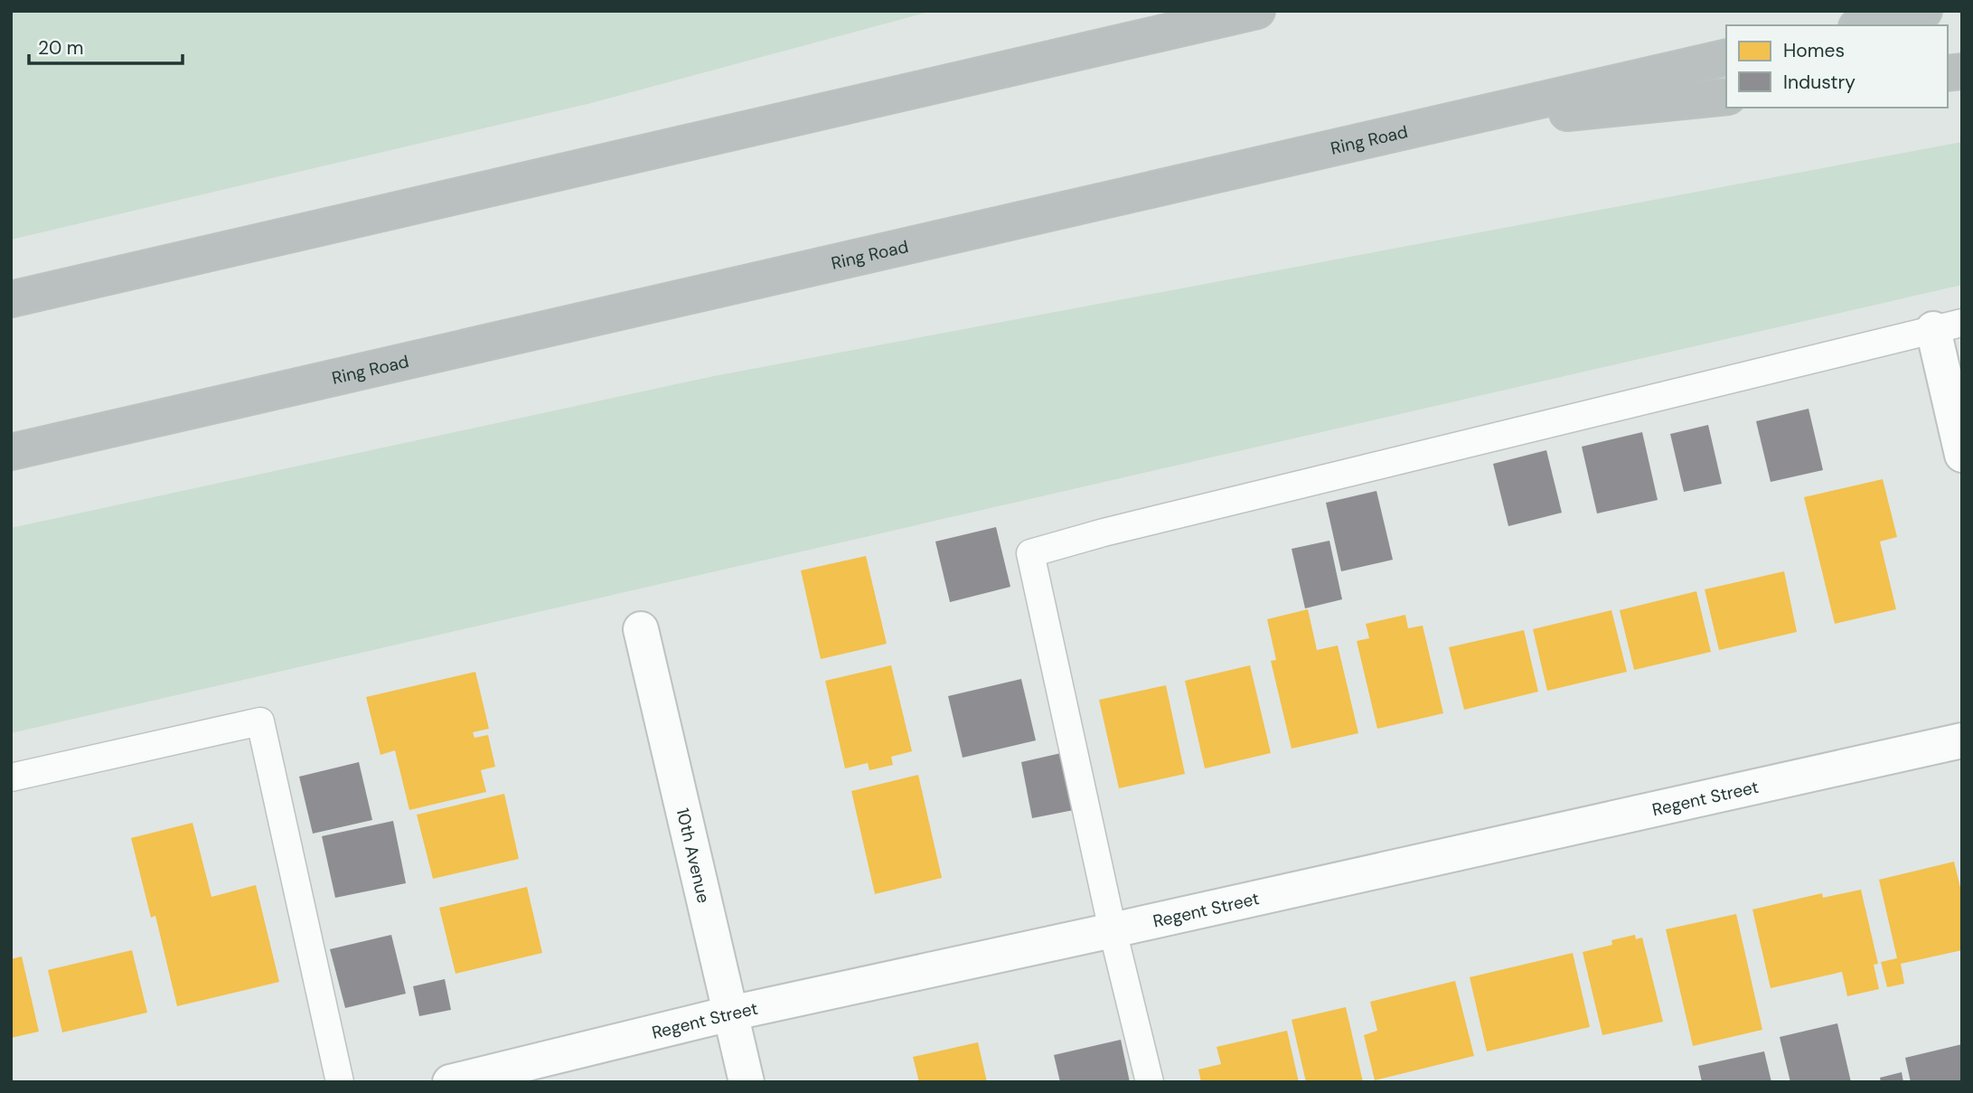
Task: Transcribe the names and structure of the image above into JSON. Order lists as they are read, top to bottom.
{
  "streets": {
    "highway": ["Ring Road"],
    "street": ["Regent Street", "10th Avenue"]
  },
  "crossings": [
    ["Regent Street", "10th Avenue"]
  ],
  "legend": ["Homes", "Industry"],
  "scale_bar": "20 m"
}
